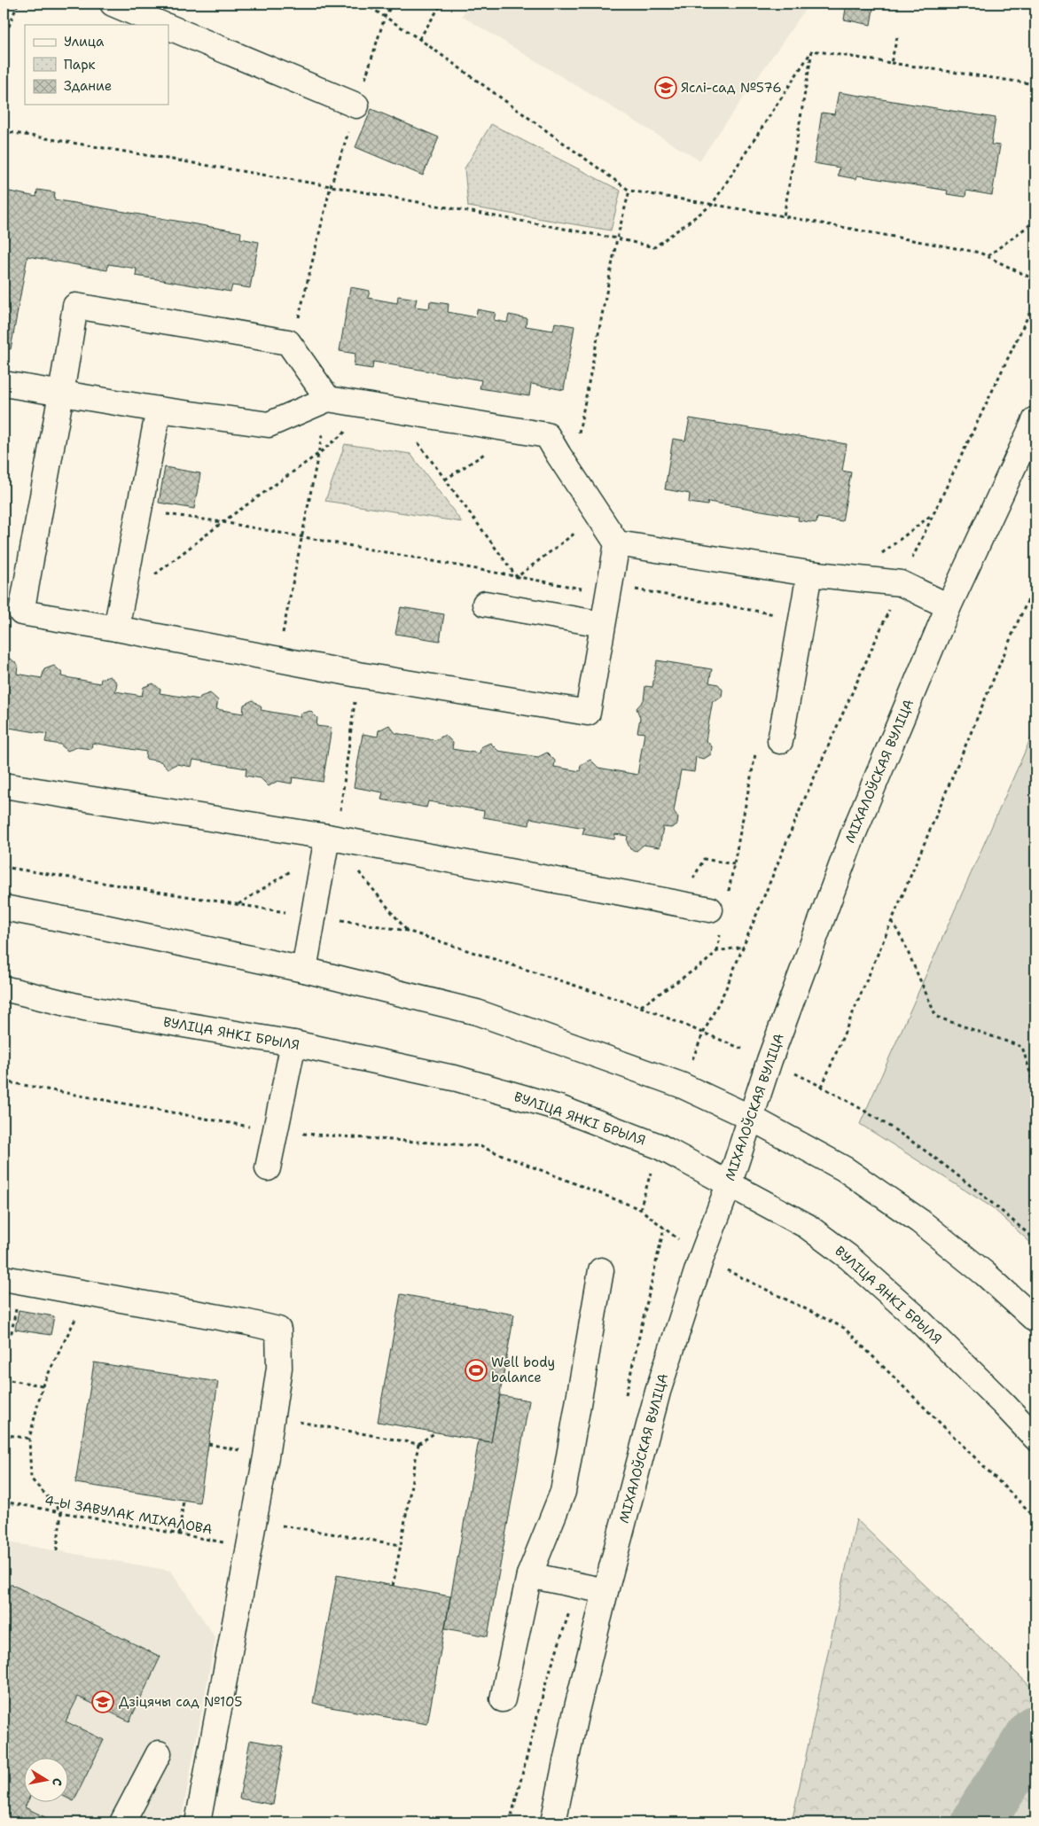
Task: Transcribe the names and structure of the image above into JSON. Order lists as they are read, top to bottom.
{
  "streets": {
    "main road": ["МІХАЛОЎСКАЯ ВУЛІЦА", "ВУЛІЦА ЯНКІ БРЫЛЯ"],
    "path": ["4-Ы ЗАВУЛАК МІХАЛОВА"]
  },
  "crossings": [
    ["МІХАЛОЎСКАЯ ВУЛІЦА", "ВУЛІЦА ЯНКІ БРЫЛЯ"]
  ],
  "places": {
    "school or university": ["Яслі-сад №576", "Дзіцячы сад №105"],
    "sports": ["Well body balance"]
  },
  "legend": ["Улица", "Парк", "Здание"],
  "north": "right"
}
